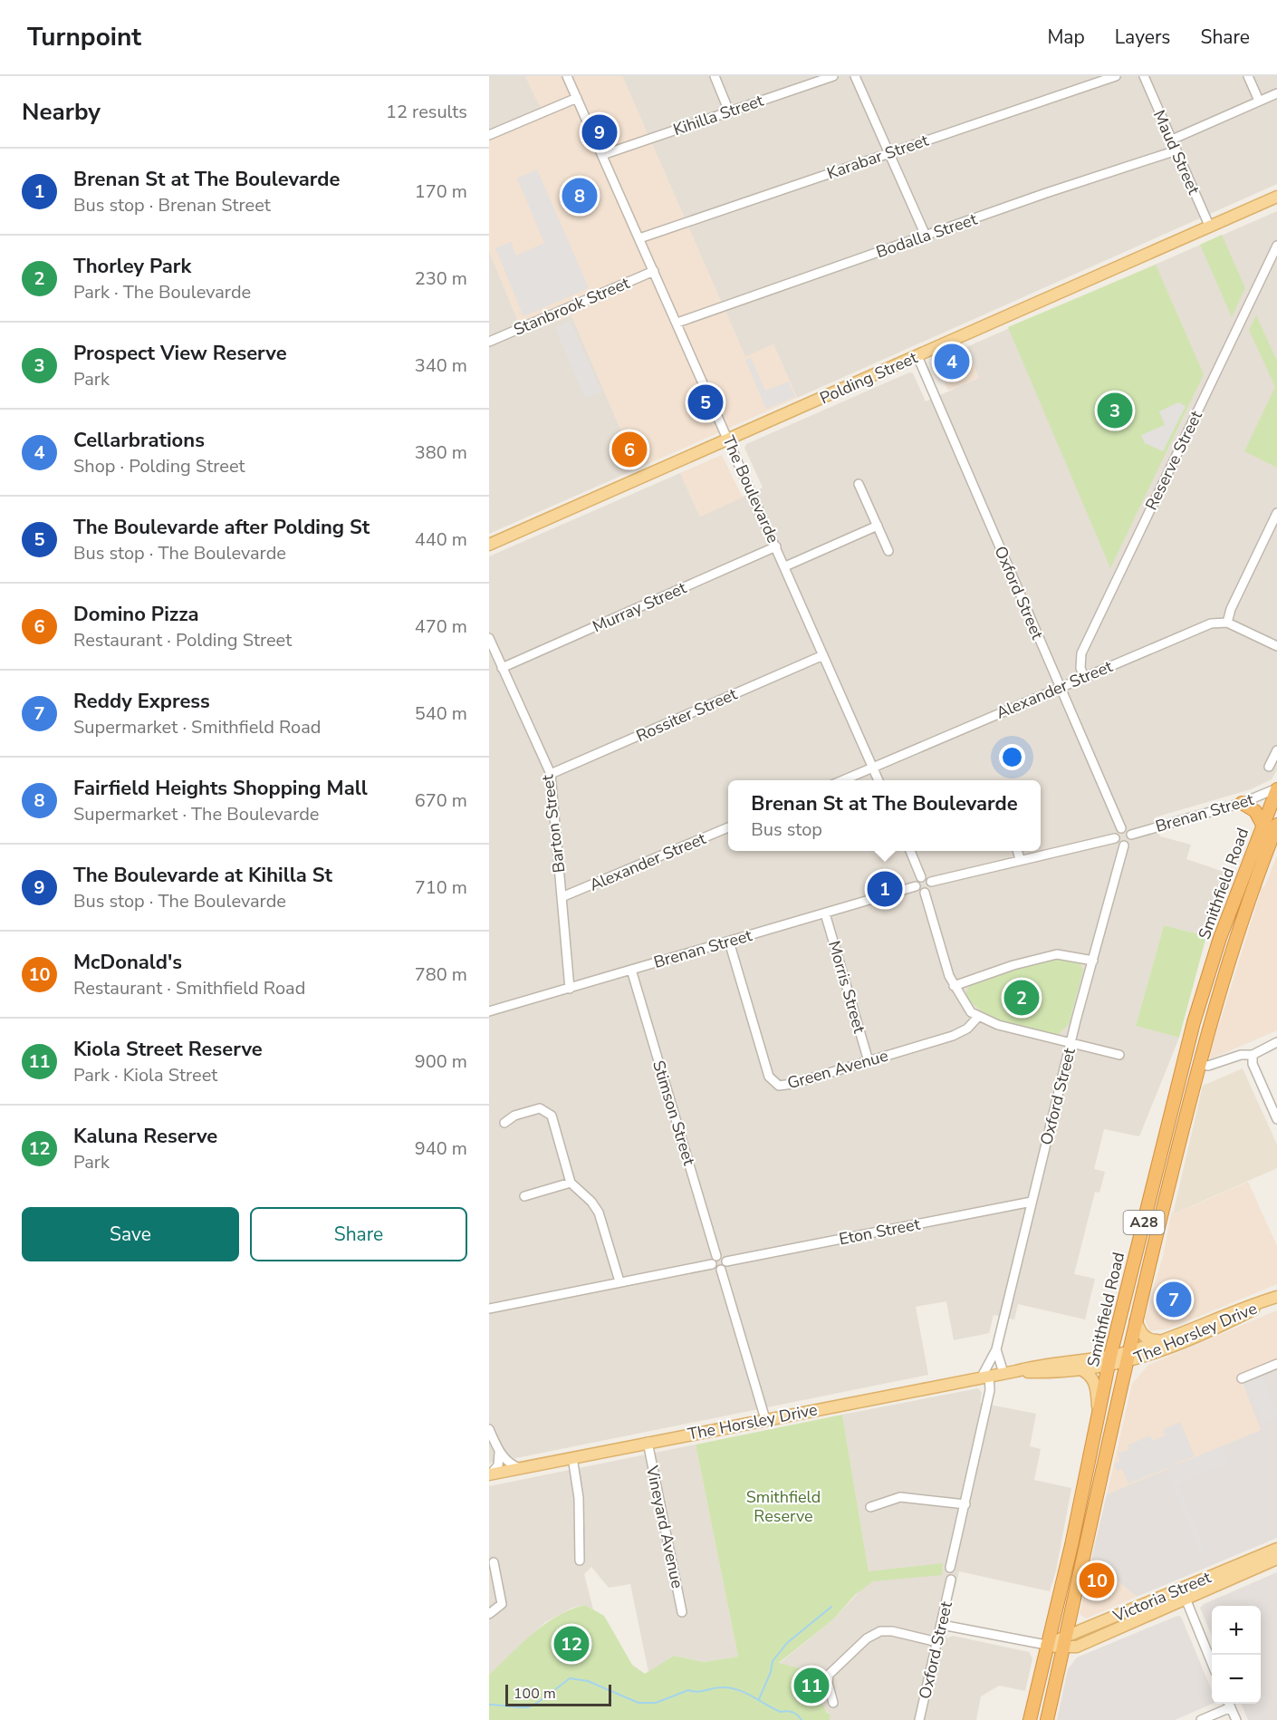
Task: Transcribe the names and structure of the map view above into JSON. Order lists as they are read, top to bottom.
{
  "streets": {
    "highway": ["Smithfield Road", "A28"],
    "main road": ["Polding Street", "The Horsley Drive", "Victoria Street"],
    "street": [
      "Kihilla Street",
      "Maud Street",
      "Karabar Street",
      "Bodalla Street",
      "Stanbrook Street",
      "Reserve Street",
      "The Boulevarde",
      "Oxford Street",
      "Murray Street",
      "Alexander Street",
      "Rossiter Street",
      "Brenan Street",
      "Barton Street",
      "Morris Street",
      "Green Avenue",
      "Stimson Street",
      "Eton Street",
      "Vineyard Avenue"
    ]
  },
  "crossings": [
    ["Kihilla Street", "The Boulevarde"],
    ["Maud Street", "Bodalla Street"],
    ["Maud Street", "Polding Street"],
    ["Karabar Street", "The Boulevarde"],
    ["Bodalla Street", "The Boulevarde"],
    ["Stanbrook Street", "The Boulevarde"],
    ["Polding Street", "The Boulevarde"],
    ["Polding Street", "Oxford Street"],
    ["Reserve Street", "Alexander Street"],
    ["The Boulevarde", "Murray Street"],
    ["The Boulevarde", "Alexander Street"],
    ["The Boulevarde", "Rossiter Street"],
    ["Oxford Street", "Alexander Street"],
    ["Oxford Street", "Brenan Street"],
    ["Oxford Street", "Eton Street"],
    ["Oxford Street", "The Horsley Drive"],
    ["Oxford Street", "Victoria Street"],
    ["Murray Street", "Barton Street"],
    ["Alexander Street", "Barton Street"],
    ["Rossiter Street", "Barton Street"],
    ["Brenan Street", "Barton Street"],
    ["Brenan Street", "Smithfield Road"],
    ["Brenan Street", "Morris Street"],
    ["Brenan Street", "Green Avenue"],
    ["Brenan Street", "Stimson Street"],
    ["Smithfield Road", "The Horsley Drive"],
    ["Smithfield Road", "Victoria Street"],
    ["Morris Street", "Green Avenue"],
    ["The Horsley Drive", "Vineyard Avenue"]
  ],
  "parks": ["Smithfield Reserve"],
  "scale_bar": "100 m",
  "page": {
    "header": "Turnpoint",
    "nav": ["Map", "Layers", "Share"],
    "heading": ["Nearby", "12 results"],
    "pins": [
      "9",
      "8",
      "4",
      "5",
      "3",
      "6",
      "1",
      "2",
      "7",
      "10",
      "12",
      "11"
    ],
    "list": [
      {
        "mark": "1",
        "name": "Brenan St at The Boulevarde",
        "note": "Bus stop · Brenan Street",
        "value": "170 m"
      },
      {
        "mark": "2",
        "name": "Thorley Park",
        "note": "Park · The Boulevarde",
        "value": "230 m"
      },
      {
        "mark": "3",
        "name": "Prospect View Reserve",
        "note": "Park",
        "value": "340 m"
      },
      {
        "mark": "4",
        "name": "Cellarbrations",
        "note": "Shop · Polding Street",
        "value": "380 m"
      },
      {
        "mark": "5",
        "name": "The Boulevarde after Polding St",
        "note": "Bus stop · The Boulevarde",
        "value": "440 m"
      },
      {
        "mark": "6",
        "name": "Domino Pizza",
        "note": "Restaurant · Polding Street",
        "value": "470 m"
      },
      {
        "mark": "7",
        "name": "Reddy Express",
        "note": "Supermarket · Smithfield Road",
        "value": "540 m"
      },
      {
        "mark": "8",
        "name": "Fairfield Heights Shopping Mall",
        "note": "Supermarket · The Boulevarde",
        "value": "670 m"
      },
      {
        "mark": "9",
        "name": "The Boulevarde at Kihilla St",
        "note": "Bus stop · The Boulevarde",
        "value": "710 m"
      },
      {
        "mark": "10",
        "name": "McDonald's",
        "note": "Restaurant · Smithfield Road",
        "value": "780 m"
      },
      {
        "mark": "11",
        "name": "Kiola Street Reserve",
        "note": "Park · Kiola Street",
        "value": "900 m"
      },
      {
        "mark": "12",
        "name": "Kaluna Reserve",
        "note": "Park",
        "value": "940 m"
      }
    ],
    "popup": ["Brenan St at The Boulevarde", "Bus stop"],
    "buttons": ["Save", "Share"],
    "map_buttons": ["+", "−"],
    "scale": "100 m"
  }
}
